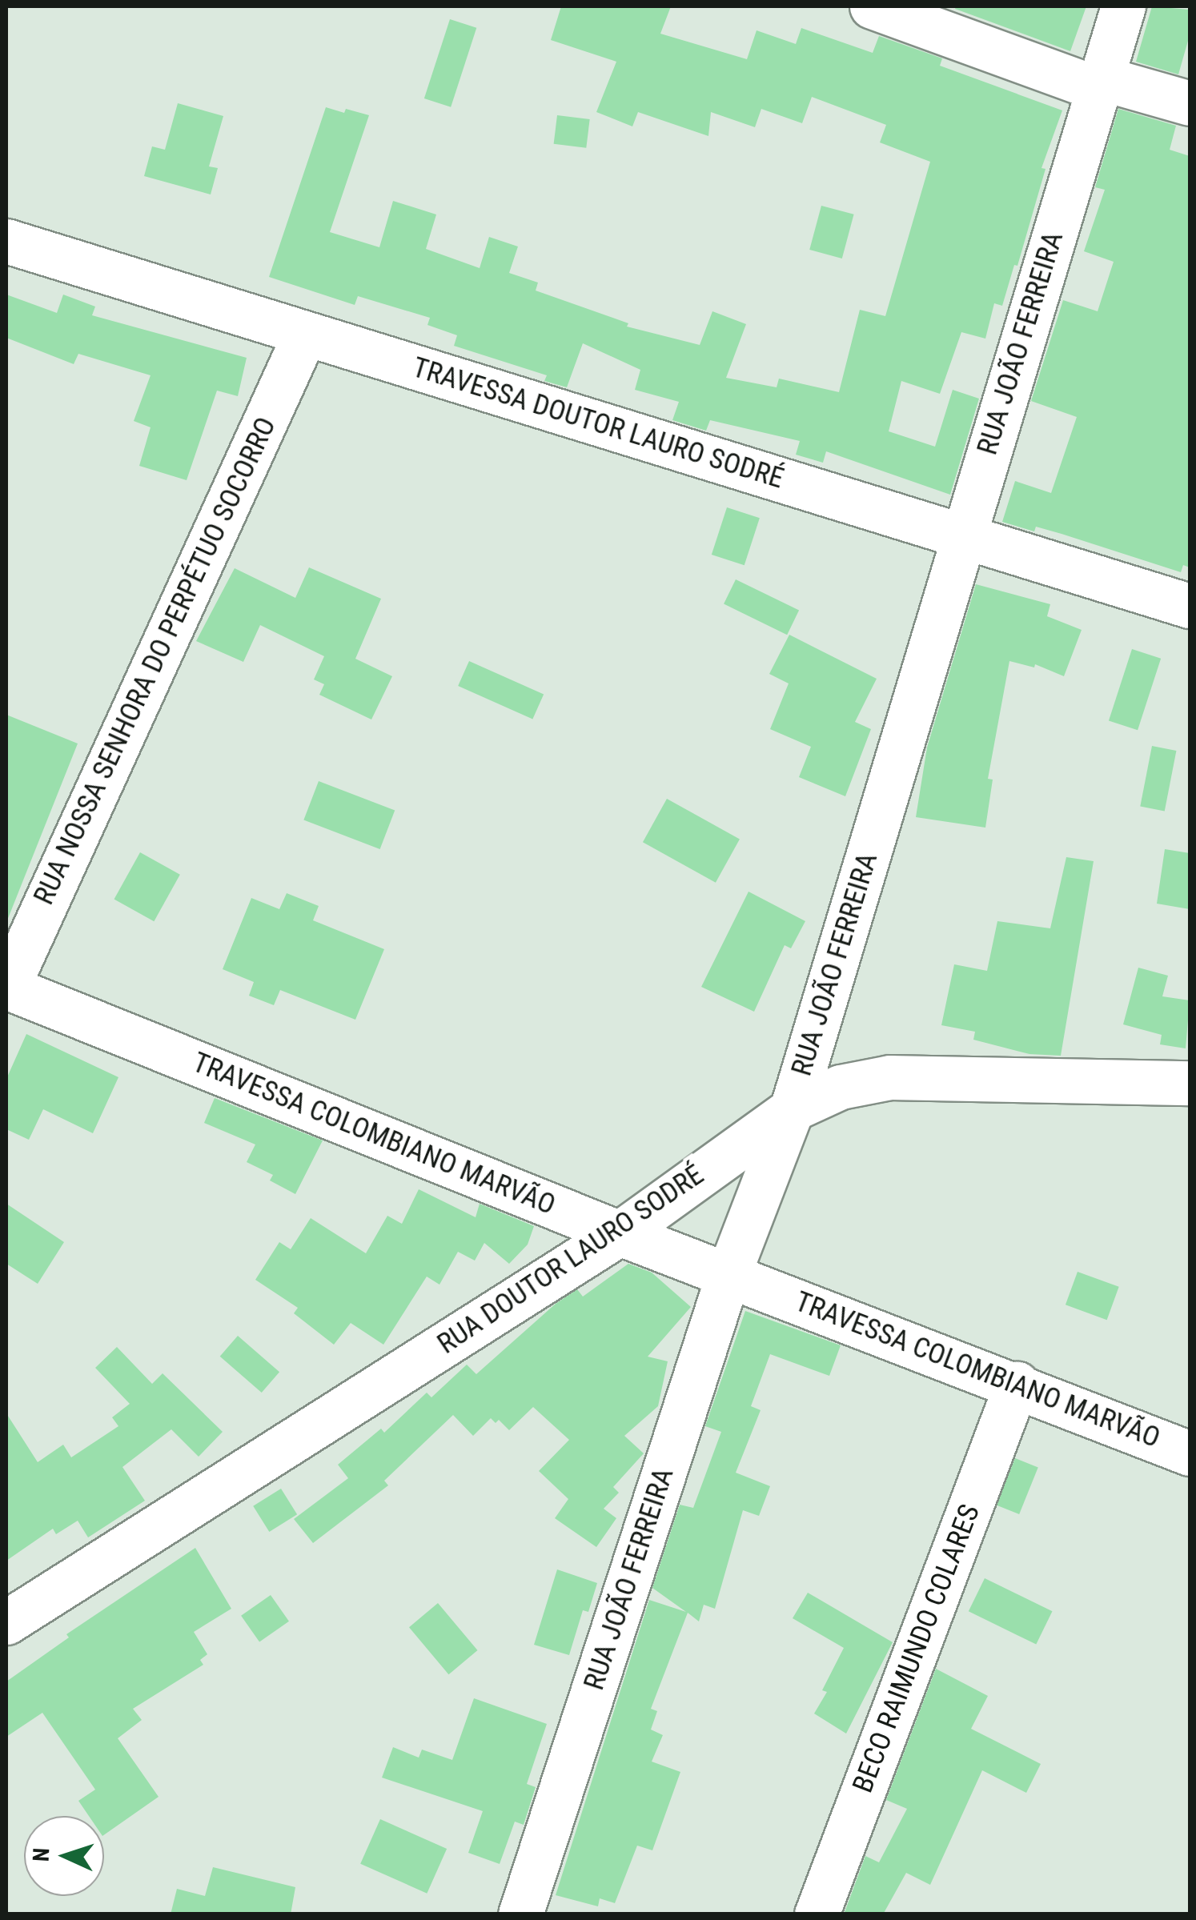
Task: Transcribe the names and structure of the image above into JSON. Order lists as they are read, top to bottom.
{
  "streets": {
    "street": [
      "RUA JOÃO FERREIRA",
      "TRAVESSA DOUTOR LAURO SODRÉ",
      "RUA NOSSA SENHORA DO PERPÉTUO SOCORRO",
      "TRAVESSA COLOMBIANO MARVÃO",
      "RUA DOUTOR LAURO SODRÉ",
      "BECO RAIMUNDO COLARES"
    ]
  },
  "crossings": [
    ["RUA JOÃO FERREIRA", "TRAVESSA DOUTOR LAURO SODRÉ"],
    ["RUA JOÃO FERREIRA", "TRAVESSA COLOMBIANO MARVÃO"],
    ["RUA JOÃO FERREIRA", "RUA DOUTOR LAURO SODRÉ"],
    ["TRAVESSA DOUTOR LAURO SODRÉ", "RUA NOSSA SENHORA DO PERPÉTUO SOCORRO"],
    ["RUA NOSSA SENHORA DO PERPÉTUO SOCORRO", "TRAVESSA COLOMBIANO MARVÃO"],
    ["TRAVESSA COLOMBIANO MARVÃO", "RUA DOUTOR LAURO SODRÉ"],
    ["TRAVESSA COLOMBIANO MARVÃO", "BECO RAIMUNDO COLARES"]
  ],
  "north": "left"
}
